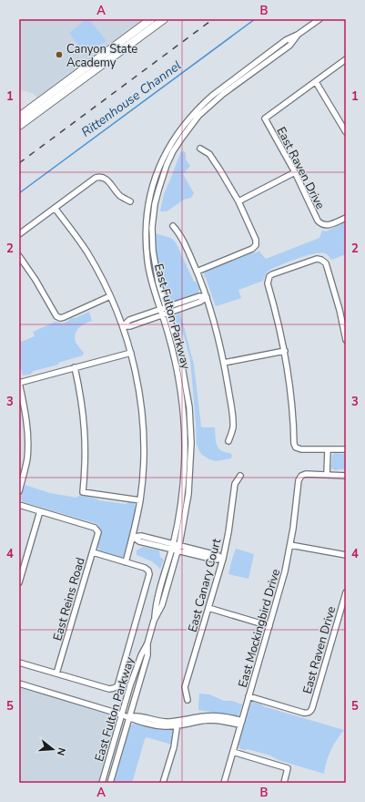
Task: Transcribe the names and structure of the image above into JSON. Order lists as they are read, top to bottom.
{
  "streets": {
    "street": [
      "East Raven Drive",
      "East Fulton Parkway",
      "East Canary Court",
      "East Reins Road",
      "East Mockingbird Drive"
    ]
  },
  "crossings": [
    ["East Raven Drive", "East Mockingbird Drive"]
  ],
  "water": ["Rittenhouse Channel"],
  "places": ["Canyon State Academy"],
  "north": "right",
  "grid": {
    "columns": ["A", "B"],
    "rows": [
      "1",
      "2",
      "3",
      "4",
      "5"
    ]
  }
}
